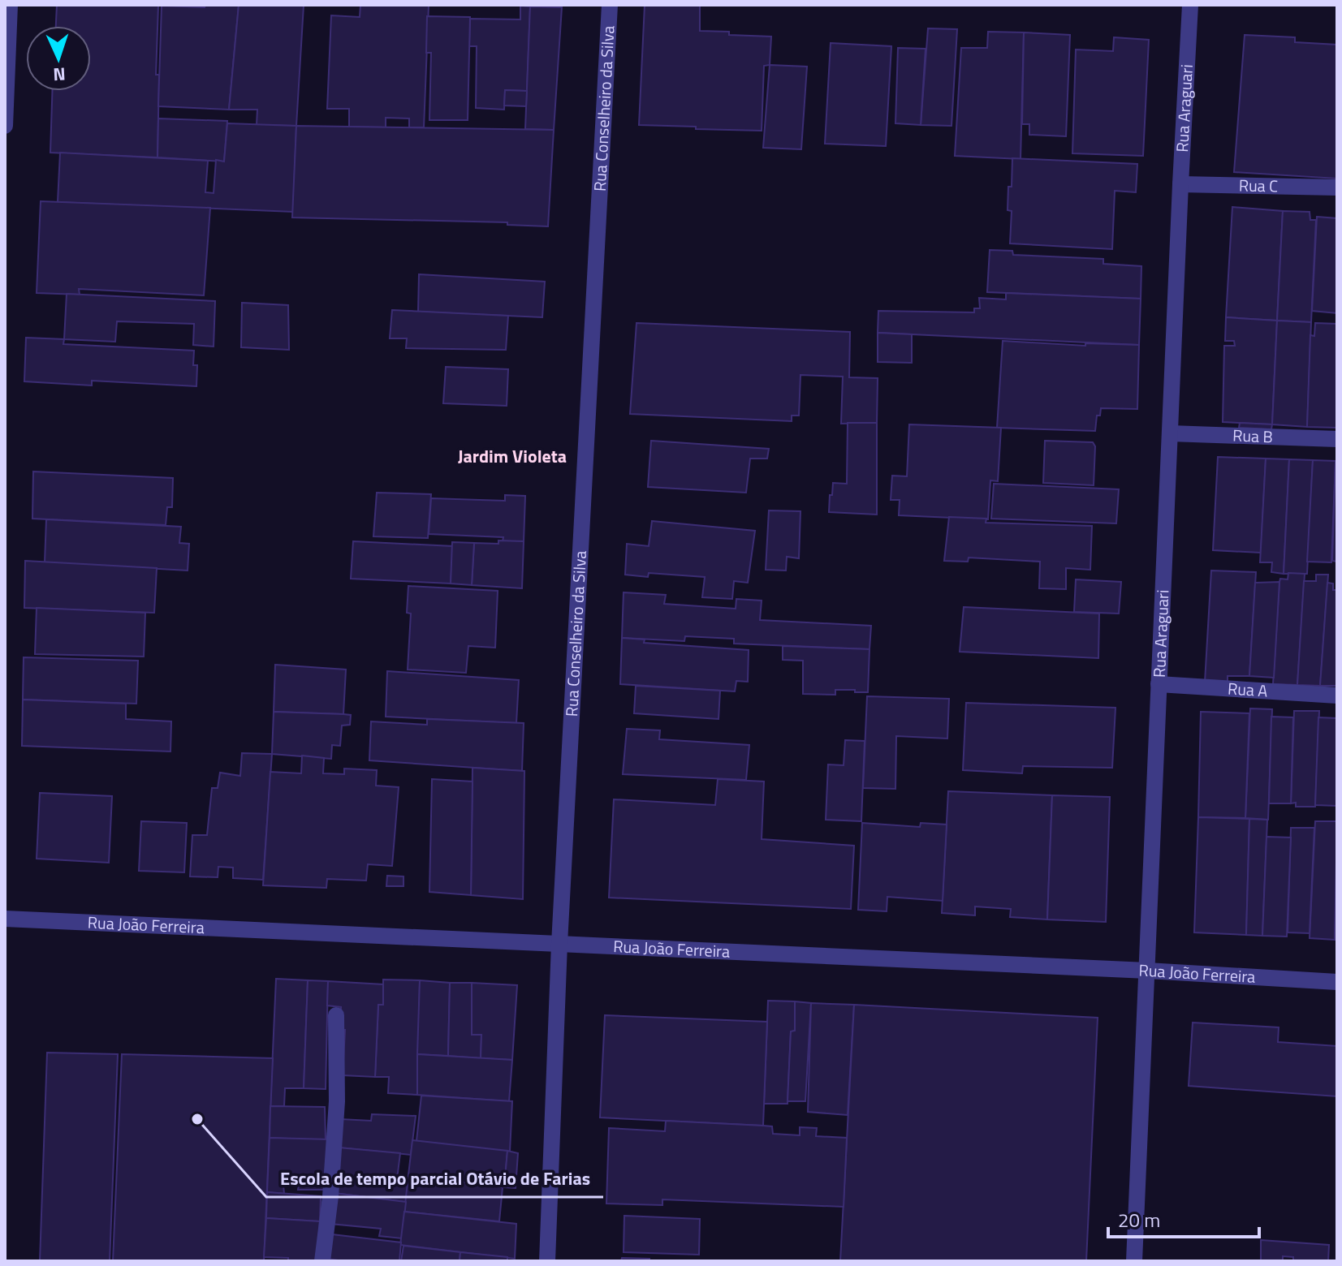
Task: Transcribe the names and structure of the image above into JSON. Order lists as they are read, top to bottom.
{
  "streets": {
    "street": [
      "Rua Conselheiro da Silva",
      "Rua Araguari",
      "Rua C",
      "Rua B",
      "Rua A",
      "Rua João Ferreira"
    ]
  },
  "crossings": [
    ["Rua Conselheiro da Silva", "Rua João Ferreira"],
    ["Rua Araguari", "Rua C"],
    ["Rua Araguari", "Rua B"],
    ["Rua Araguari", "Rua A"],
    ["Rua Araguari", "Rua João Ferreira"]
  ],
  "districts": ["Jardim Violeta"],
  "places": ["Escola de tempo parcial Otávio de Farias"],
  "scale_bar": "20 m",
  "north": "bottom"
}
